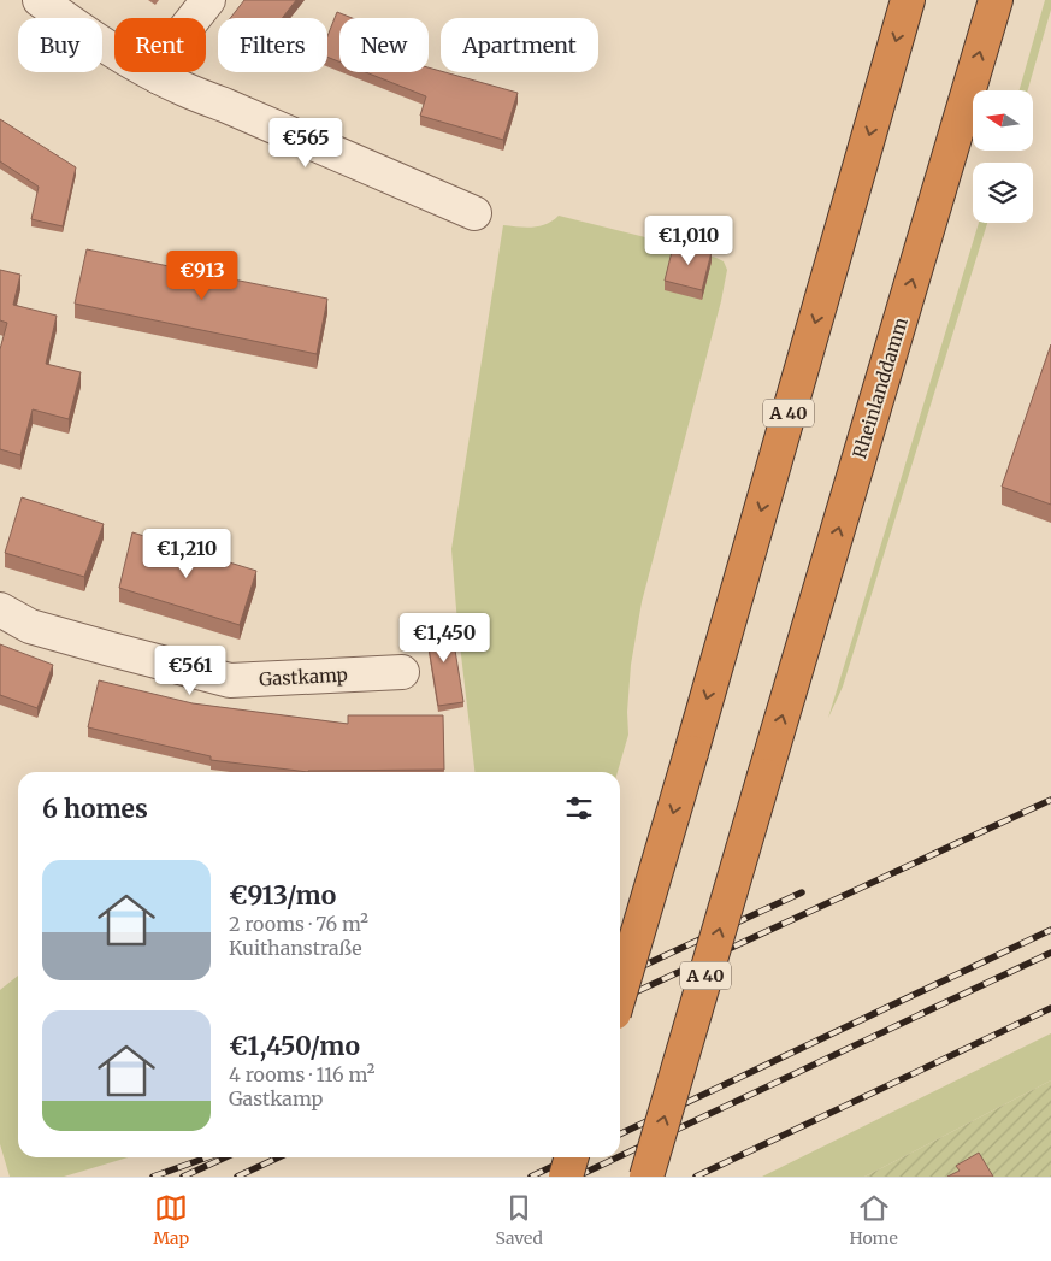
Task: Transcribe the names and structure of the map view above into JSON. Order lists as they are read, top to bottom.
{
  "streets": {
    "highway": ["Rheinlanddamm", "A 40"],
    "street": ["Gastkamp"]
  },
  "north": "left",
  "page": {
    "chip": [
      "Buy",
      "Rent",
      "Filters",
      "New",
      "Apartment"
    ],
    "price": [
      "€565",
      "€1,010",
      "€913",
      "€1,210",
      "€1,450",
      "€561"
    ],
    "heading": "6 homes",
    "list": [
      {
        "name": "€913/mo",
        "note": "2 rooms · 76 m² · Kuithanstraße"
      },
      {
        "name": "€1,450/mo",
        "note": "4 rooms · 116 m² · Gastkamp"
      }
    ],
    "tabs": ["Map", "Saved", "Home"]
  }
}
